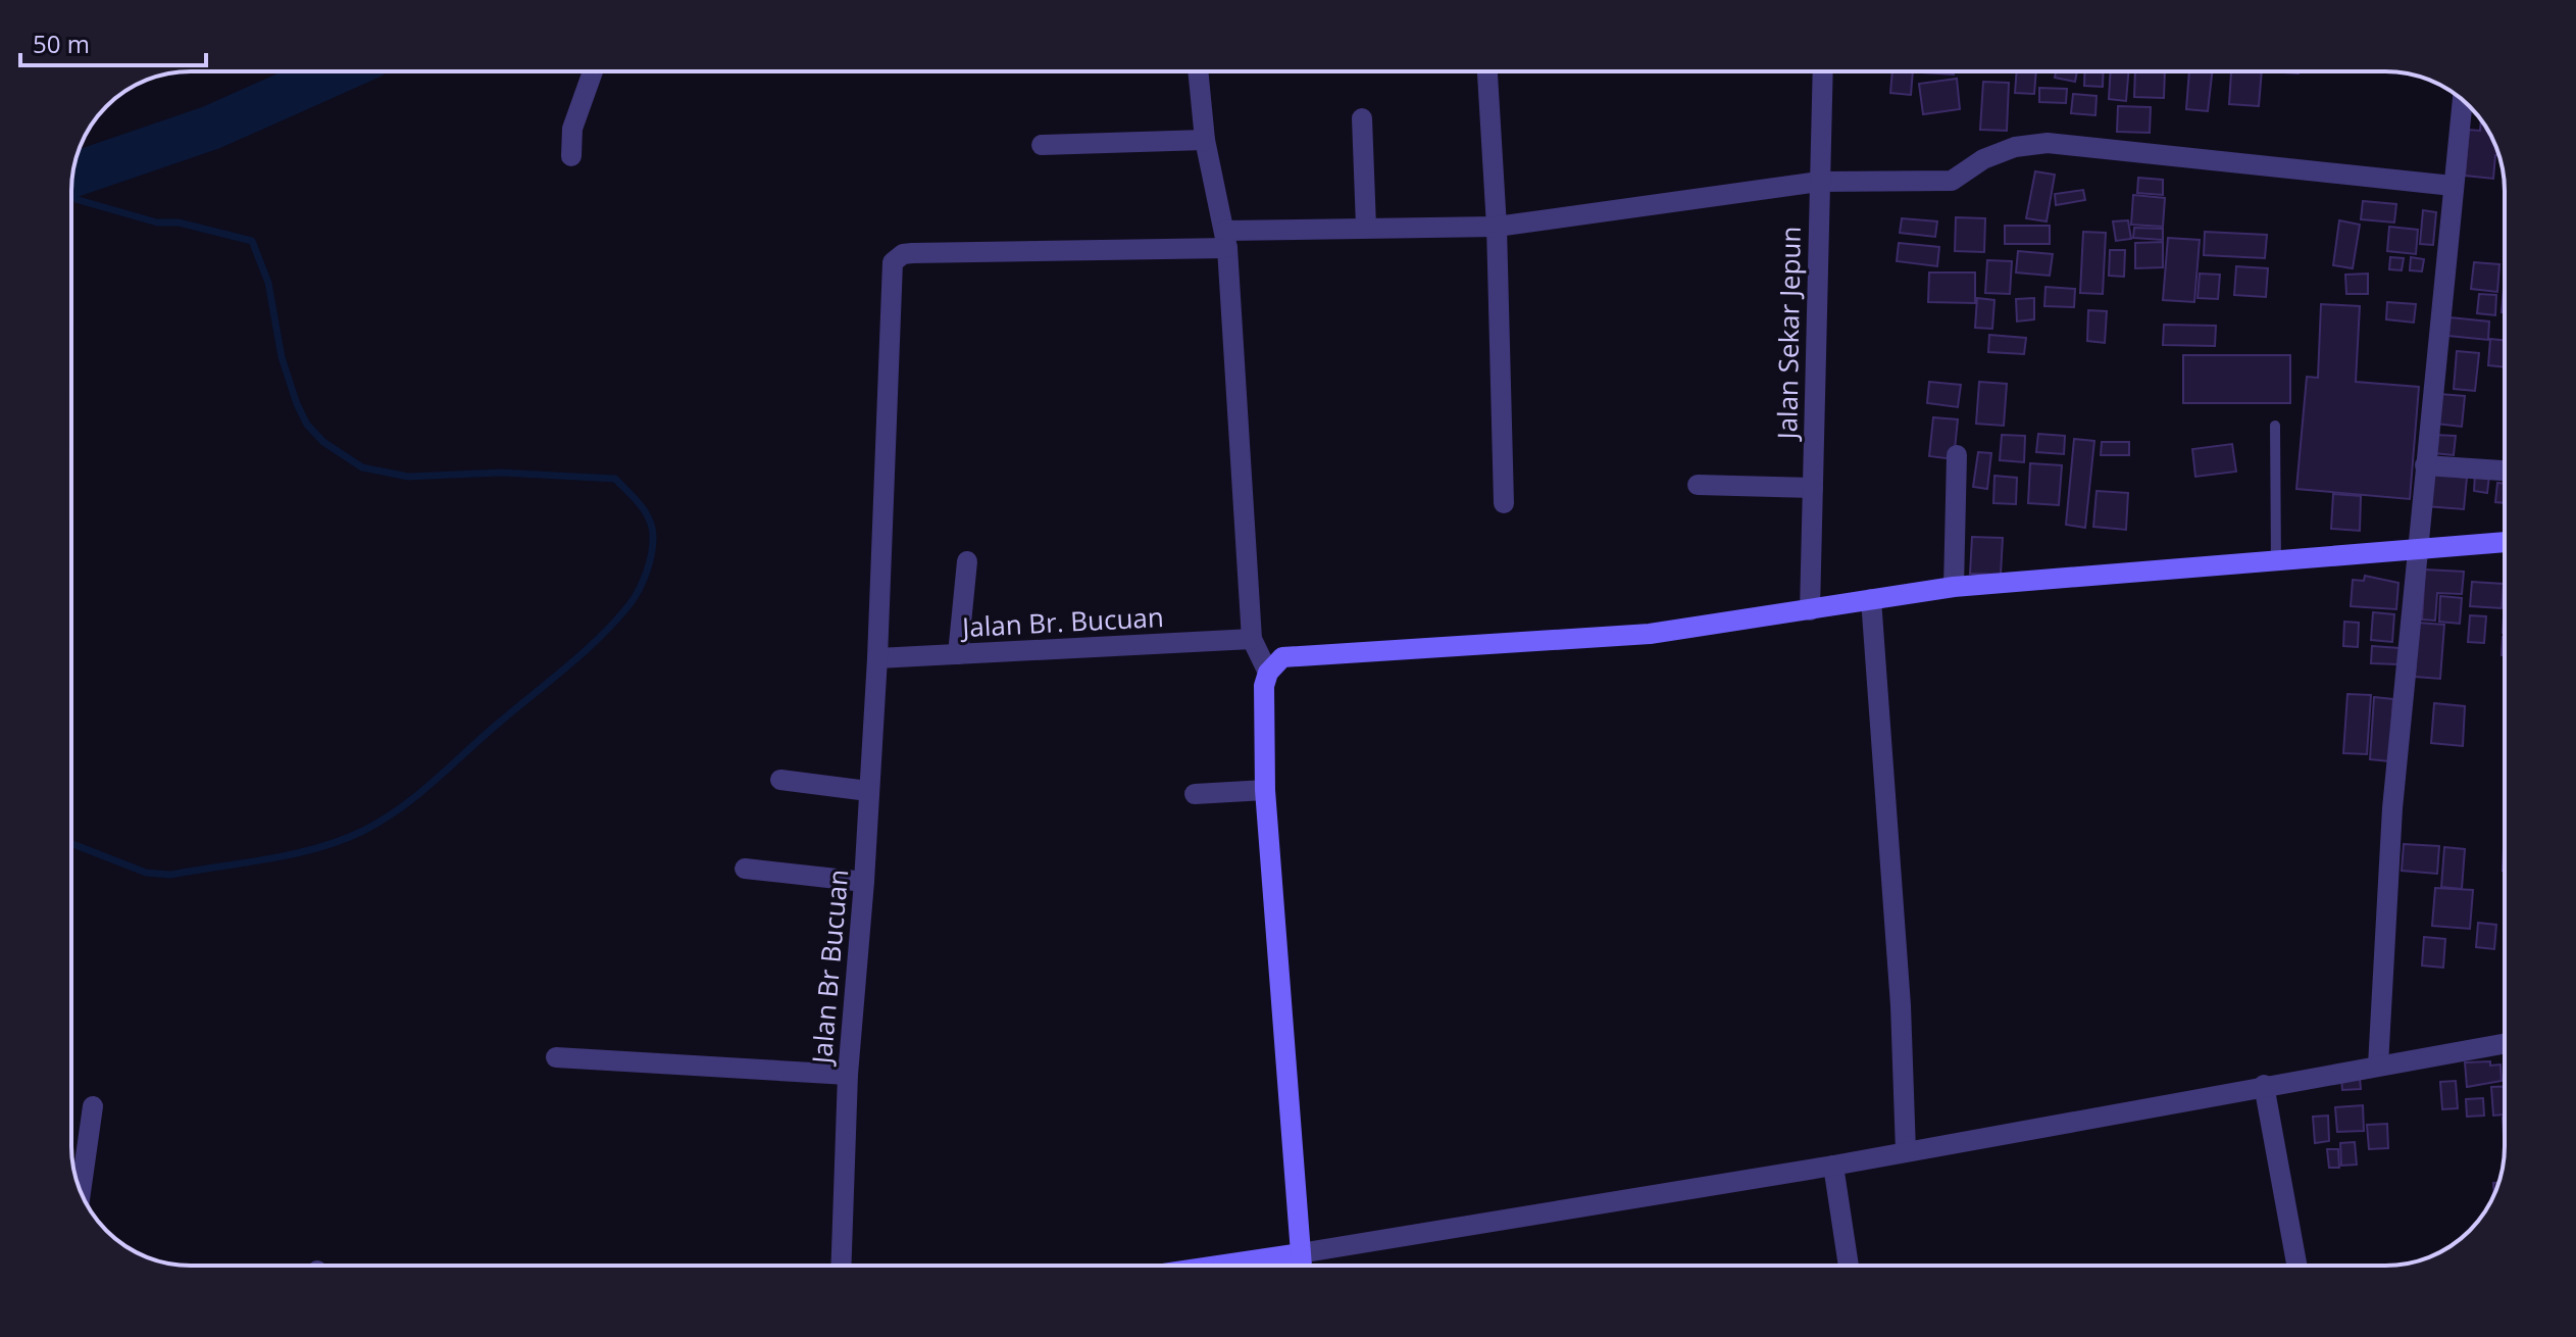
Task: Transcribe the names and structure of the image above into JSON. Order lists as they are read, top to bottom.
{
  "streets": {
    "street": ["Jalan Sekar Jepun", "Jalan Br. Bucuan", "Jalan Br Bucuan"]
  },
  "crossings": [
    ["Jalan Br. Bucuan", "Jalan Br Bucuan"]
  ],
  "scale_bar": "50 m"
}
